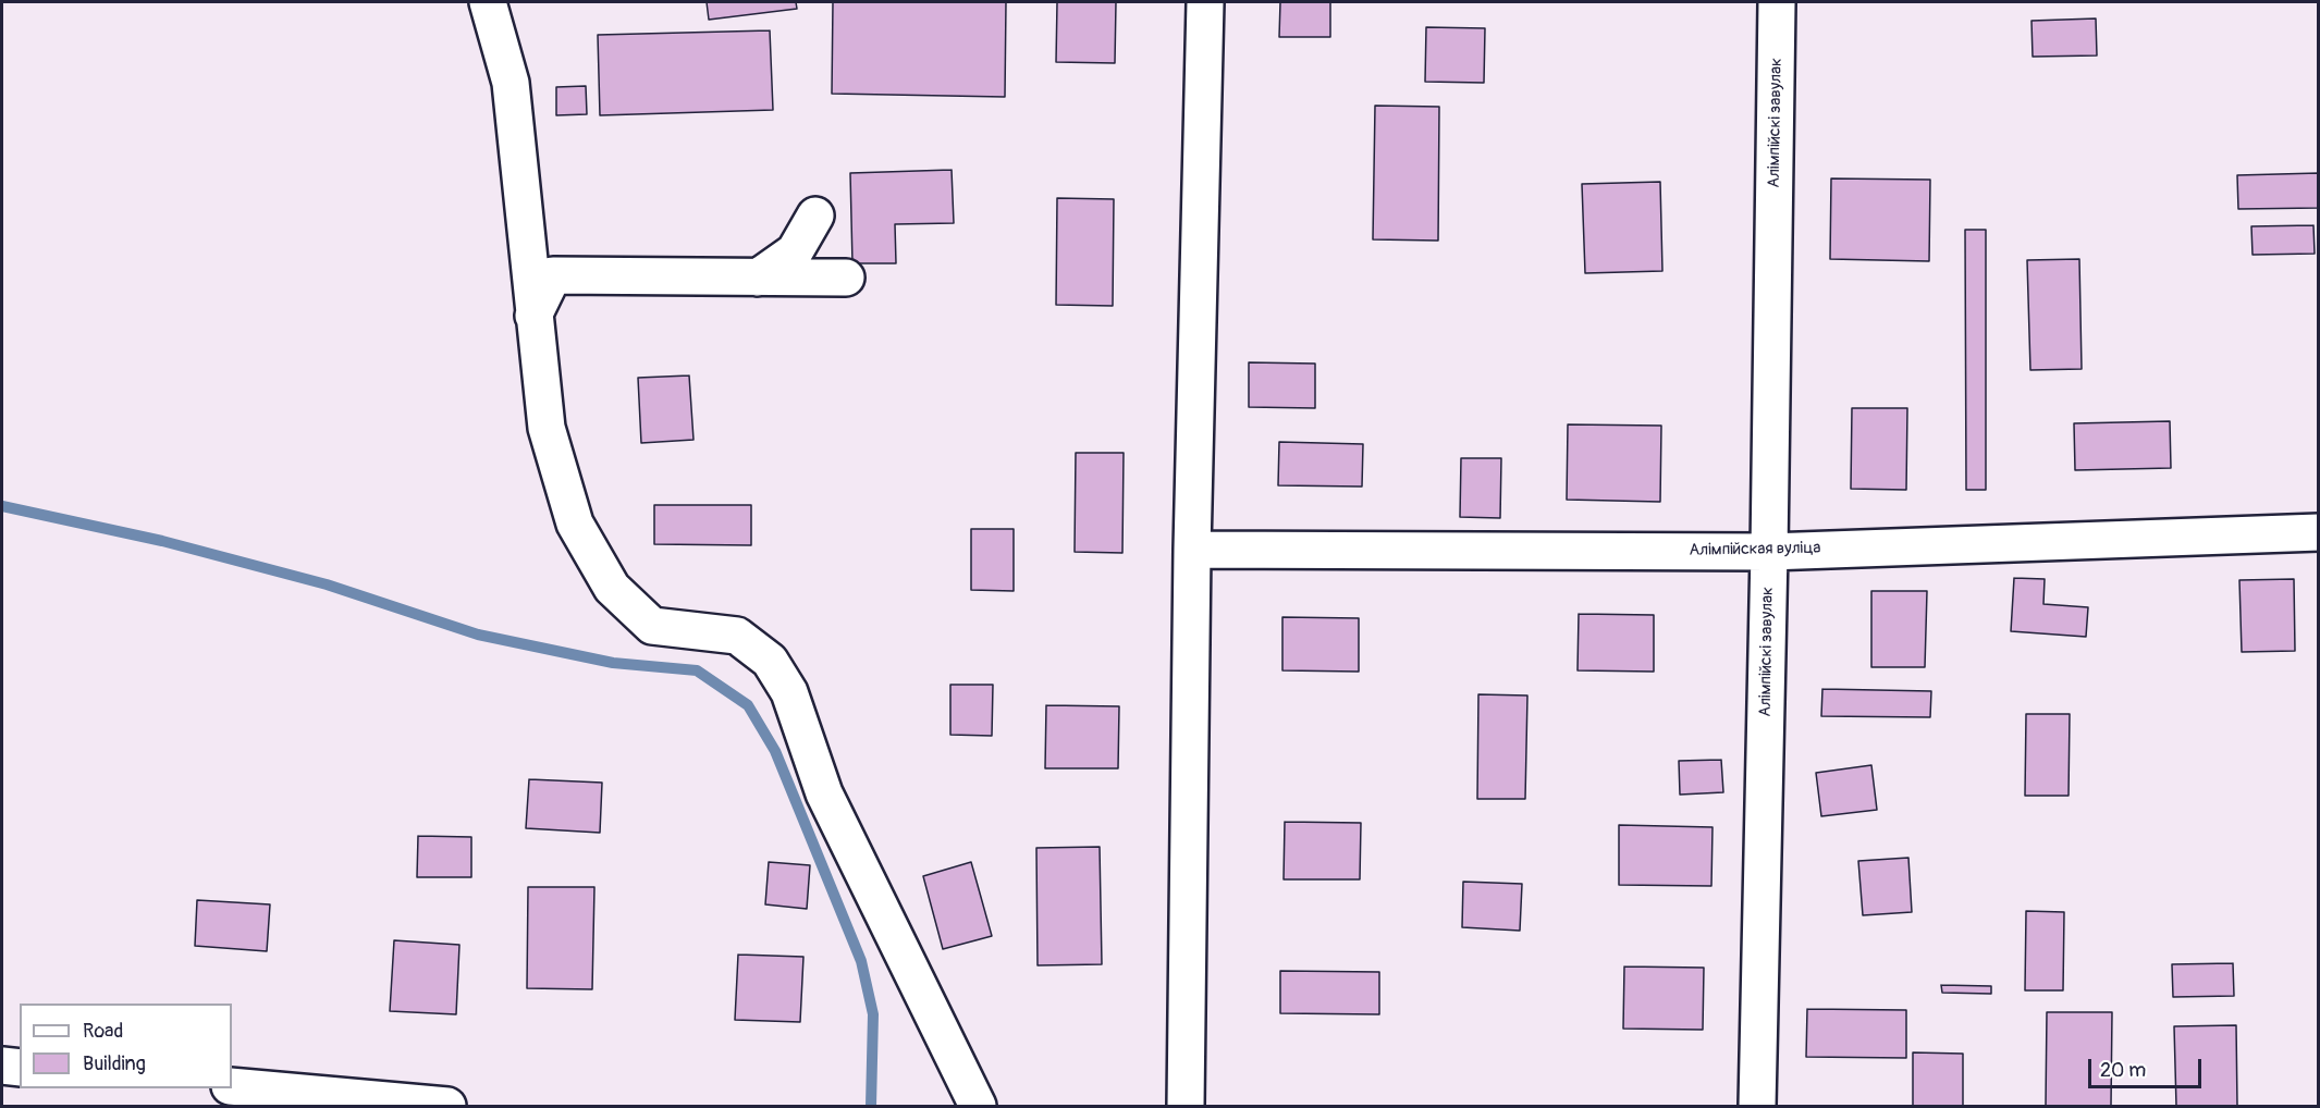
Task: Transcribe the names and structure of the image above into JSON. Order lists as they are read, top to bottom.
{
  "streets": {
    "street": ["Алімпійскі завулак", "Алімпійская вуліца"]
  },
  "crossings": [
    ["Алімпійскі завулак", "Алімпійская вуліца"]
  ],
  "legend": ["Road", "Building"],
  "scale_bar": "20 m"
}
